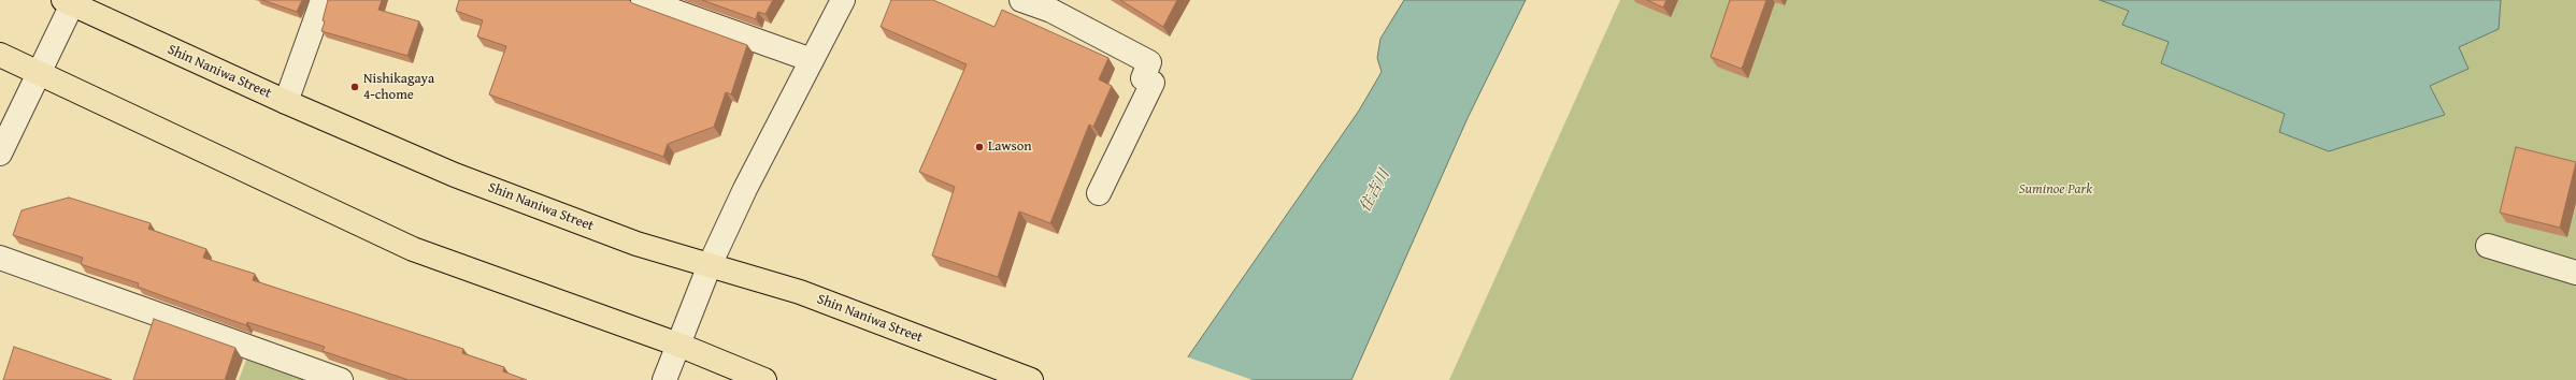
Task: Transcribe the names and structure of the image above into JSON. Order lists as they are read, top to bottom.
{
  "streets": {
    "main road": ["Shin Naniwa Street"]
  },
  "water": ["住吉川"],
  "parks": ["Suminoe Park"],
  "places": ["Nishikagaya 4-chome", "Lawson"]
}
